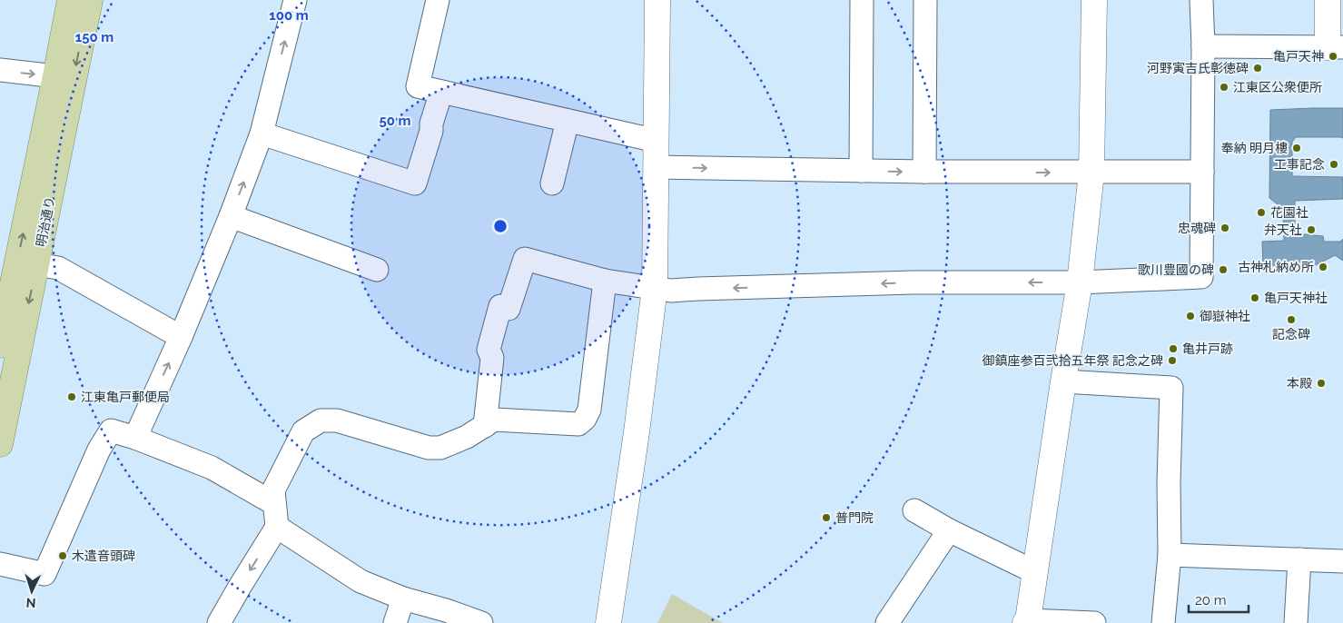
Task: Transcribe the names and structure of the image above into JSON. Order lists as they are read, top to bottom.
{
  "streets": {
    "main road": ["明治通り"]
  },
  "places": [
    "亀戸天神",
    "河野寅吉氏彰徳碑",
    "江東区公衆便所",
    "奉納 明月樓",
    "工事記念",
    "花園社",
    "忠魂碑",
    "弁天社",
    "古神札納め所",
    "歌川豊國の碑",
    "亀戸天神社",
    "御嶽神社",
    "記念碑",
    "亀井戸跡",
    "御鎮座参百弐拾五年祭 記念之碑",
    "本殿",
    "江東亀戸郵便局",
    "普門院",
    "木遣音頭碑"
  ],
  "scale_bar": "20 m",
  "north": "bottom",
  "rings": ["100 m", "150 m", "50 m"]
}
